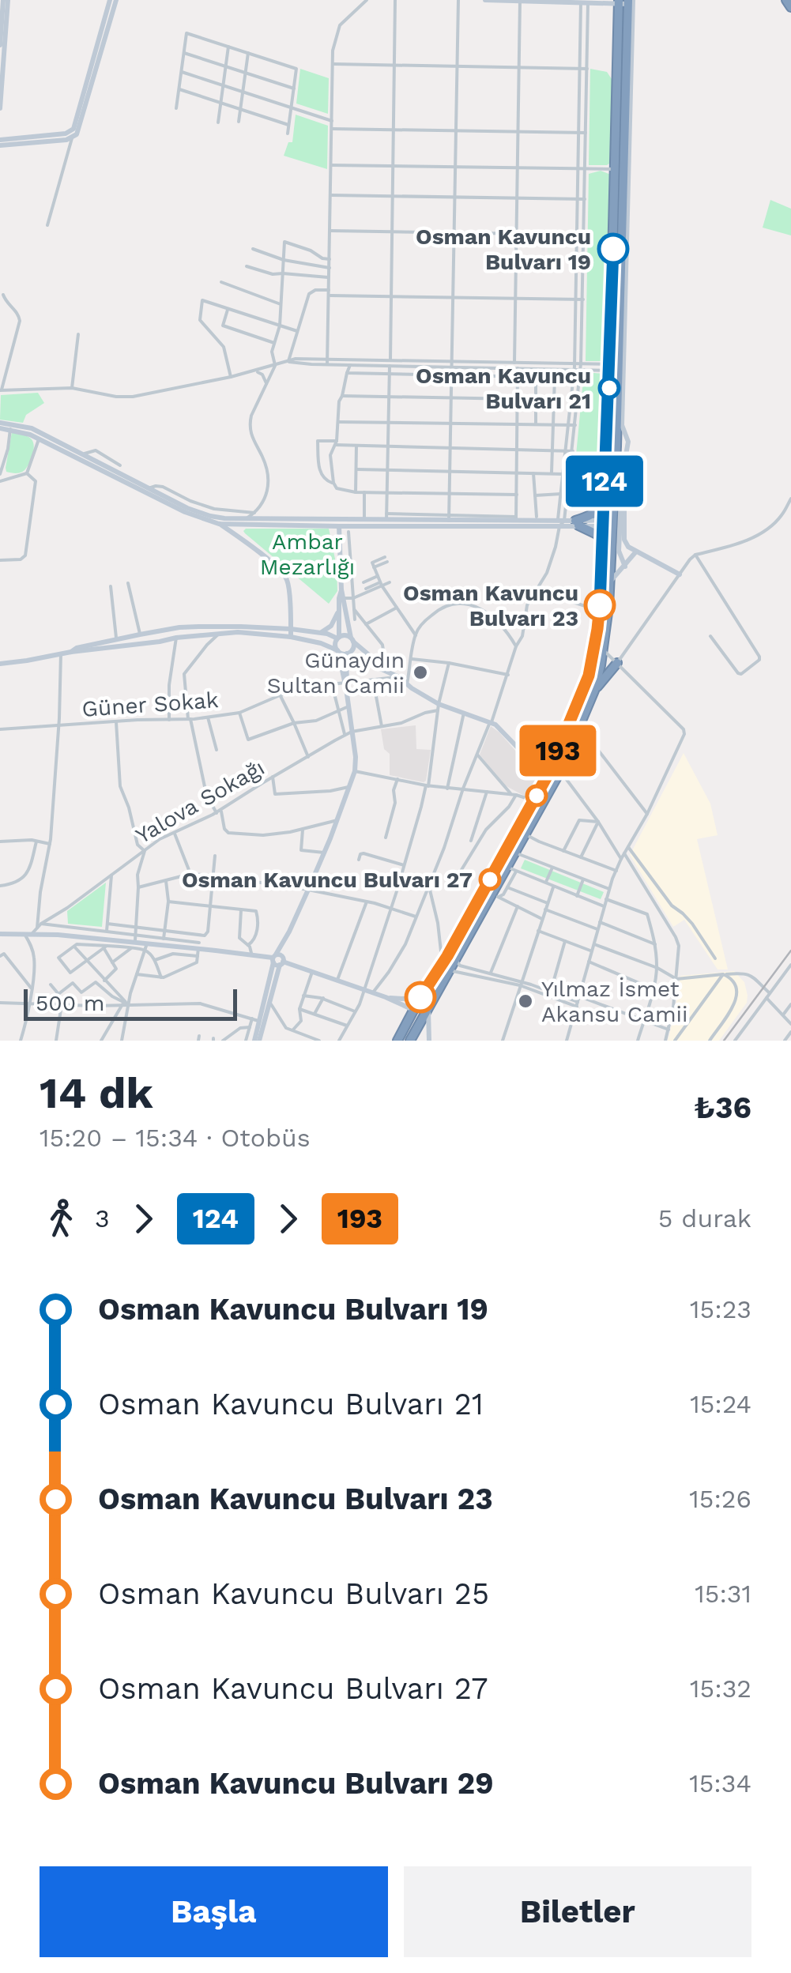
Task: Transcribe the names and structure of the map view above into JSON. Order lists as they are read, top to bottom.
{
  "streets": {
    "street": ["Güner Sokak", "Yalova Sokağı"]
  },
  "parks": ["Ambar Mezarlığı"],
  "places": [
    "Osman Kavuncu Bulvarı 19",
    "Osman Kavuncu Bulvarı 21",
    "Osman Kavuncu Bulvarı 23",
    "Günaydın Sultan Camii",
    "Osman Kavuncu Bulvarı 27",
    "Yılmaz İsmet Akansu Camii"
  ],
  "lines": ["bus line 124", "bus line 193"],
  "scale_bar": "500 m",
  "page": {
    "on_map": ["124", "193"],
    "scale": "500 m",
    "heading": ["14 dk", "15:20 – 15:34 · Otobüs", "₺36"],
    "legs": [
      "3",
      "124",
      "193",
      "5 durak"
    ],
    "list": [
      {
        "name": "Osman Kavuncu Bulvarı 19",
        "value": "15:23"
      },
      {
        "name": "Osman Kavuncu Bulvarı 21",
        "value": "15:24"
      },
      {
        "name": "Osman Kavuncu Bulvarı 23",
        "value": "15:26"
      },
      {
        "name": "Osman Kavuncu Bulvarı 25",
        "value": "15:31"
      },
      {
        "name": "Osman Kavuncu Bulvarı 27",
        "value": "15:32"
      },
      {
        "name": "Osman Kavuncu Bulvarı 29",
        "value": "15:34"
      }
    ],
    "buttons": ["Başla", "Biletler"]
  }
}
